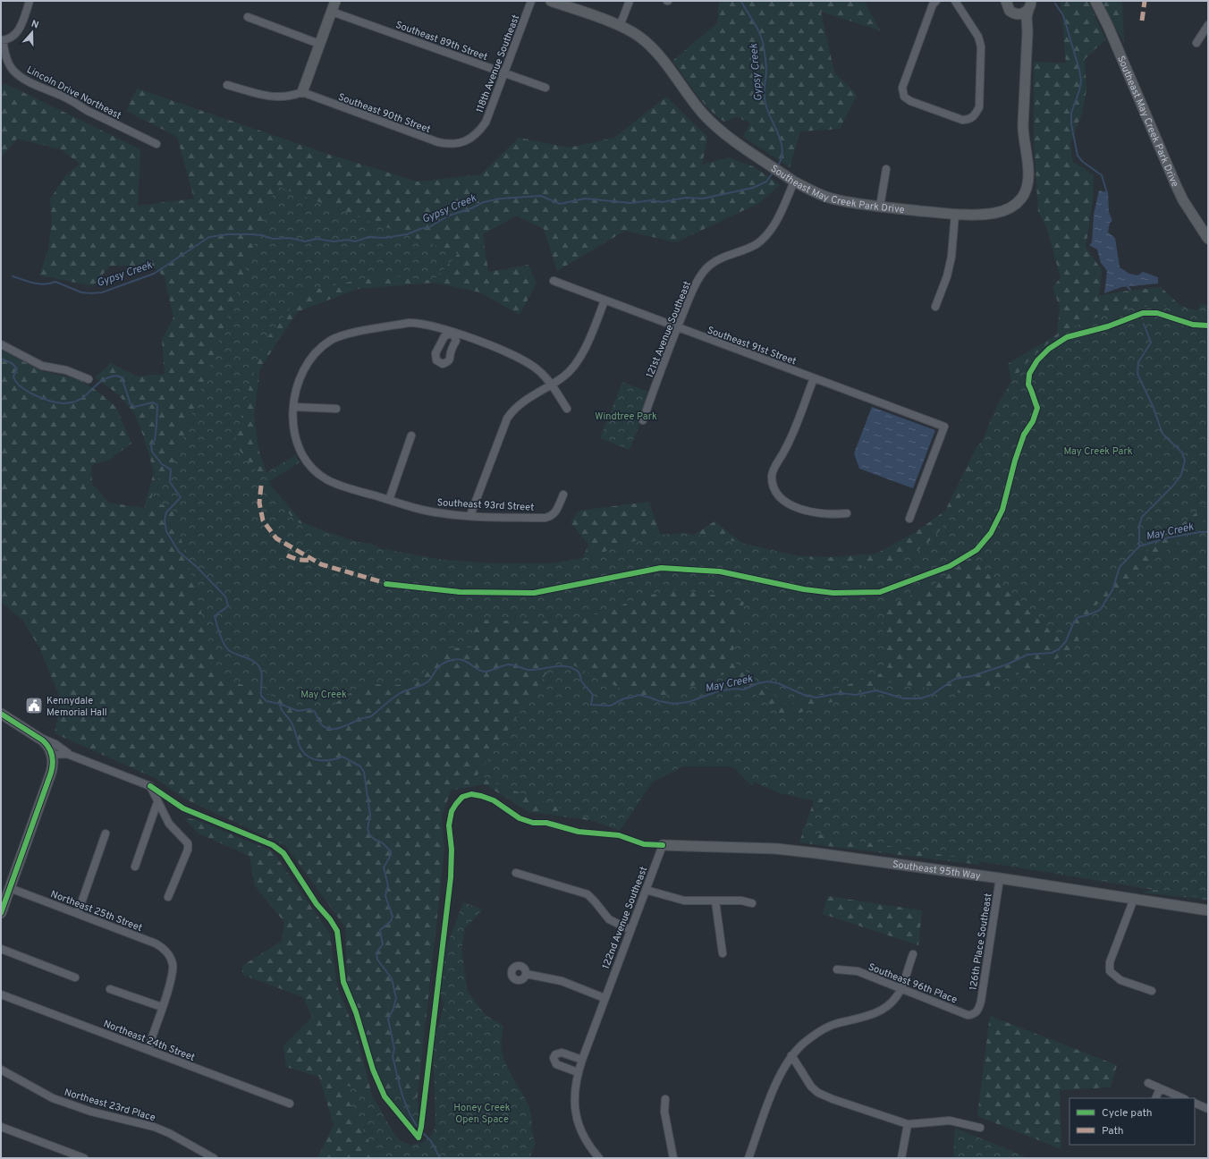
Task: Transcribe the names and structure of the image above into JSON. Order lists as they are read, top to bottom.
{
  "streets": {
    "street": [
      "Southeast 89th Street",
      "118th Avenue Southeast",
      "Lincoln Drive Northeast",
      "Southeast 90th Street",
      "Southeast May Creek Park Drive",
      "121st Avenue Southeast",
      "Southeast 91st Street",
      "Southeast 93rd Street",
      "Southeast 95th Way",
      "Northeast 25th Street",
      "122nd Avenue Southeast",
      "126th Place Southeast",
      "Southeast 96th Place",
      "Northeast 24th Street",
      "Northeast 23rd Place"
    ]
  },
  "crossings": [
    ["Southeast 89th Street", "118th Avenue Southeast"],
    ["118th Avenue Southeast", "Southeast 90th Street"],
    ["Southeast May Creek Park Drive", "121st Avenue Southeast"],
    ["121st Avenue Southeast", "Southeast 91st Street"],
    ["Southeast 95th Way", "122nd Avenue Southeast"],
    ["Southeast 95th Way", "126th Place Southeast"],
    ["126th Place Southeast", "Southeast 96th Place"]
  ],
  "water": ["Gypsy Creek", "May Creek"],
  "parks": [
    "Windtree Park",
    "May Creek Park",
    "May Creek",
    "Honey Creek Open Space"
  ],
  "places": {
    "public building": ["Kennydale Memorial Hall"]
  },
  "legend": ["Cycle path", "Path"],
  "north": "top"
}
